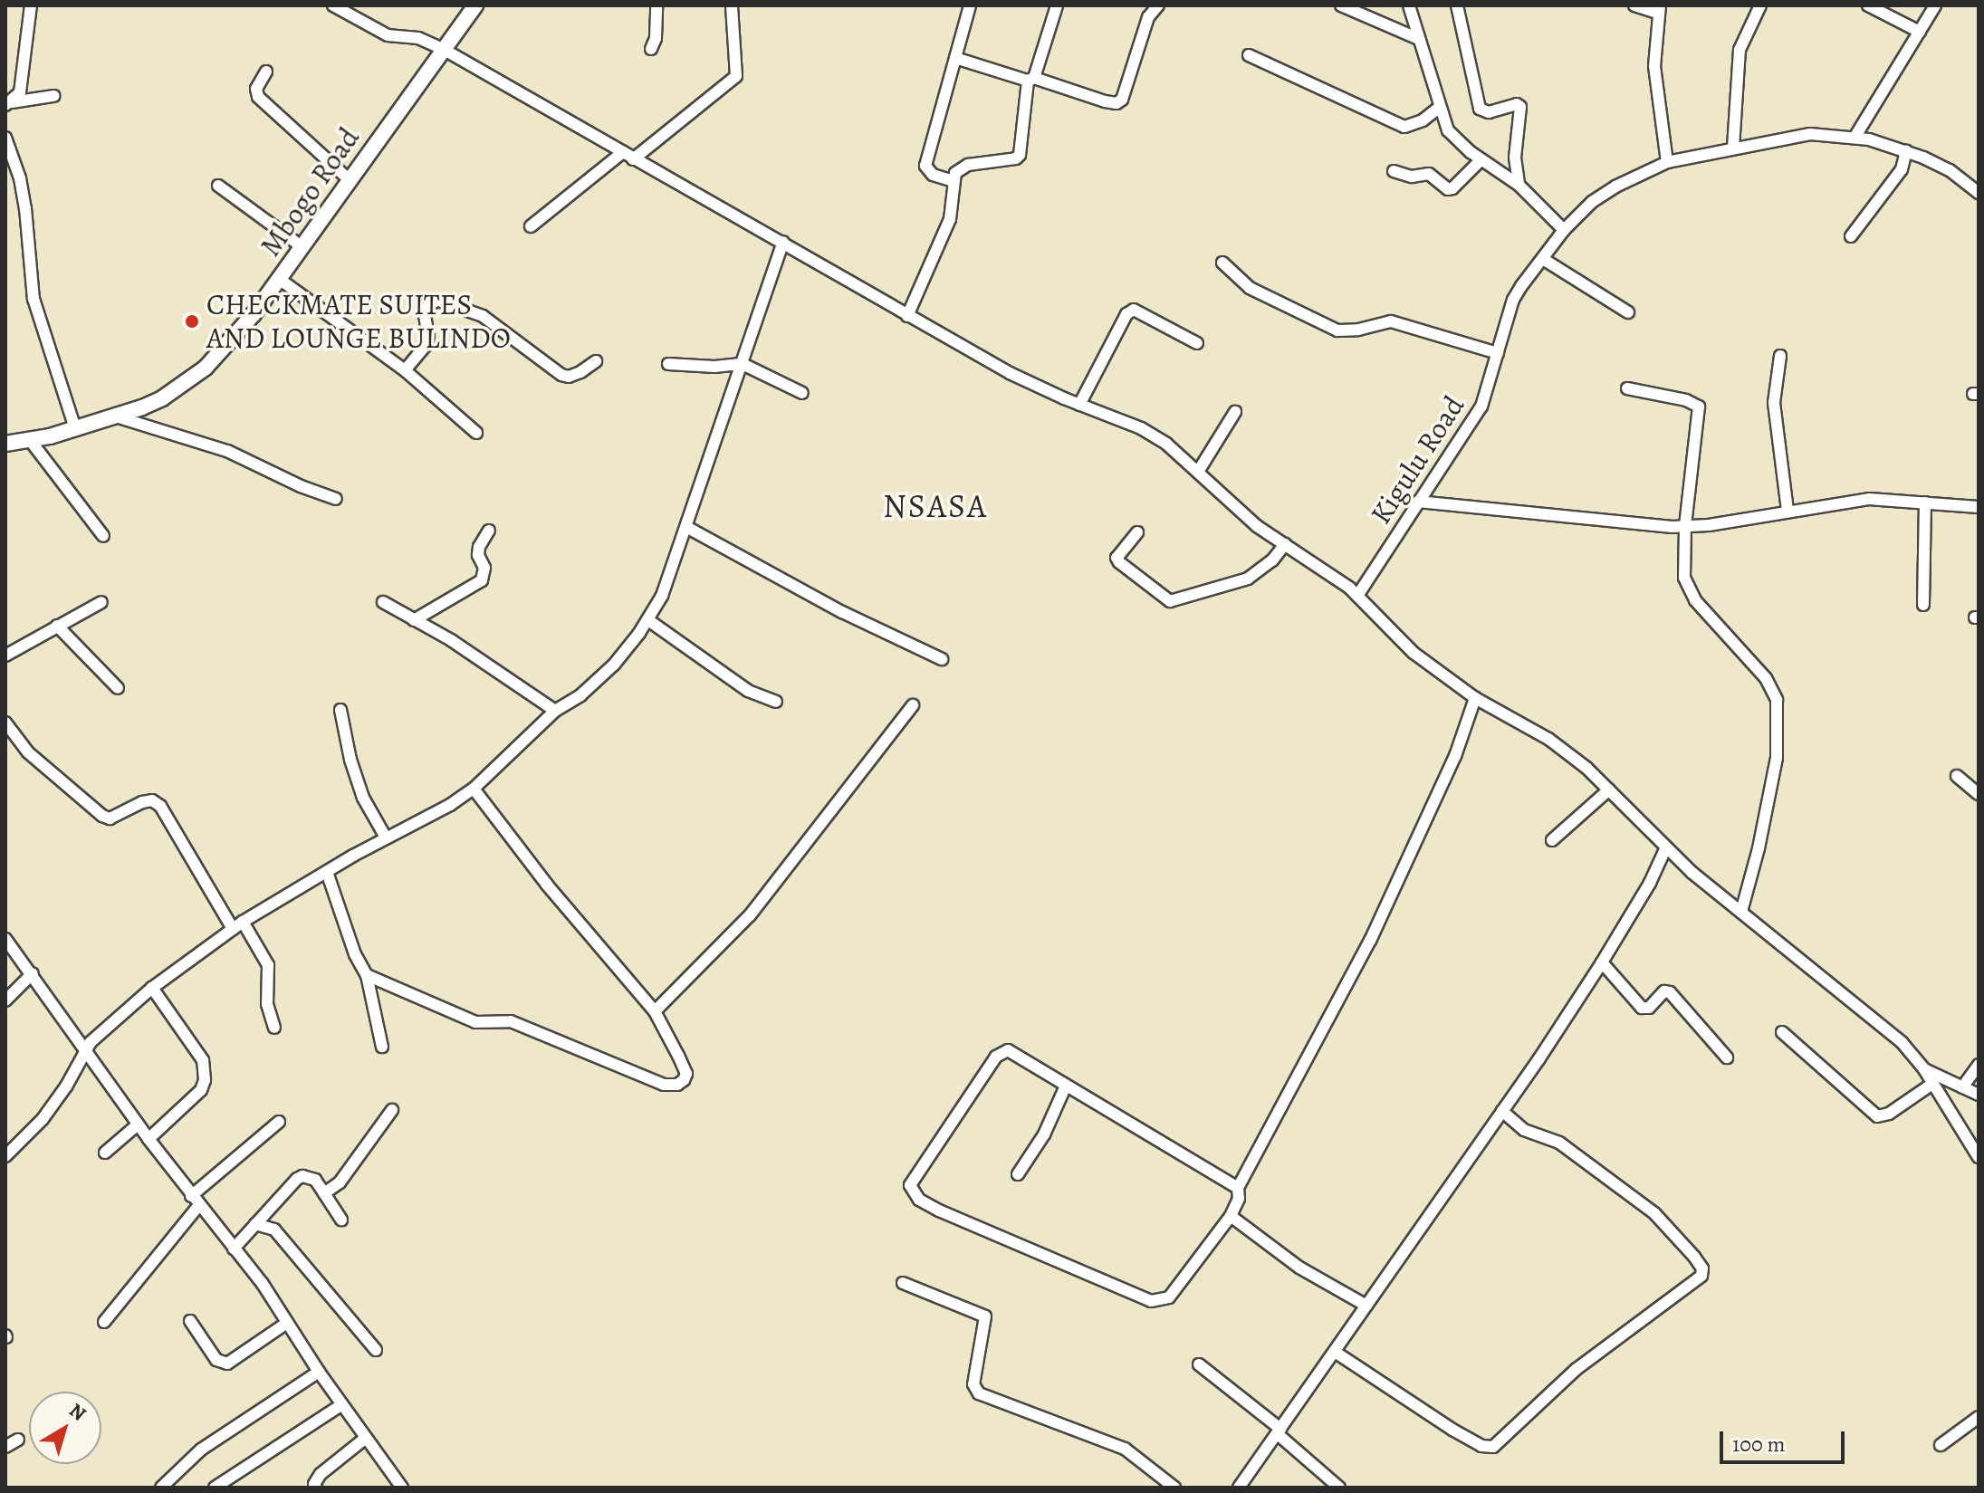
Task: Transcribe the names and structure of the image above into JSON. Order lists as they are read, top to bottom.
{
  "streets": {
    "main road": ["Mbogo Road"],
    "street": ["Kigulu Road"]
  },
  "districts": ["NSASA"],
  "places": ["CHECKMATE SUITES AND LOUNGE BULINDO"],
  "scale_bar": "100 m",
  "north": "top right"
}
